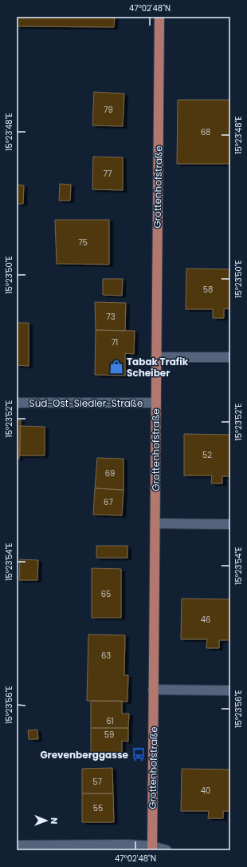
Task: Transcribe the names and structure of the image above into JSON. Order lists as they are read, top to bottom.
{
  "streets": {
    "main road": ["Grottenhofstraße"],
    "street": ["Süd-Ost-Siedler-Straße"]
  },
  "crossings": [
    ["Grottenhofstraße", "Süd-Ost-Siedler-Straße"]
  ],
  "places": {
    "shop": ["Tabak Trafik Scheiber"],
    "bus stop": ["Grevenberggasse"]
  },
  "house_numbers": [
    "79",
    "68",
    "77",
    "75",
    "58",
    "73",
    "71",
    "52",
    "69",
    "67",
    "65",
    "46",
    "63",
    "61",
    "59",
    "57",
    "40",
    "55"
  ],
  "north": "right",
  "coordinates": [
    "47°02'48\"N",
    "15°23'48\"E",
    "15°23'50\"E",
    "15°23'52\"E",
    "15°23'54\"E",
    "15°23'56\"E"
  ]
}
